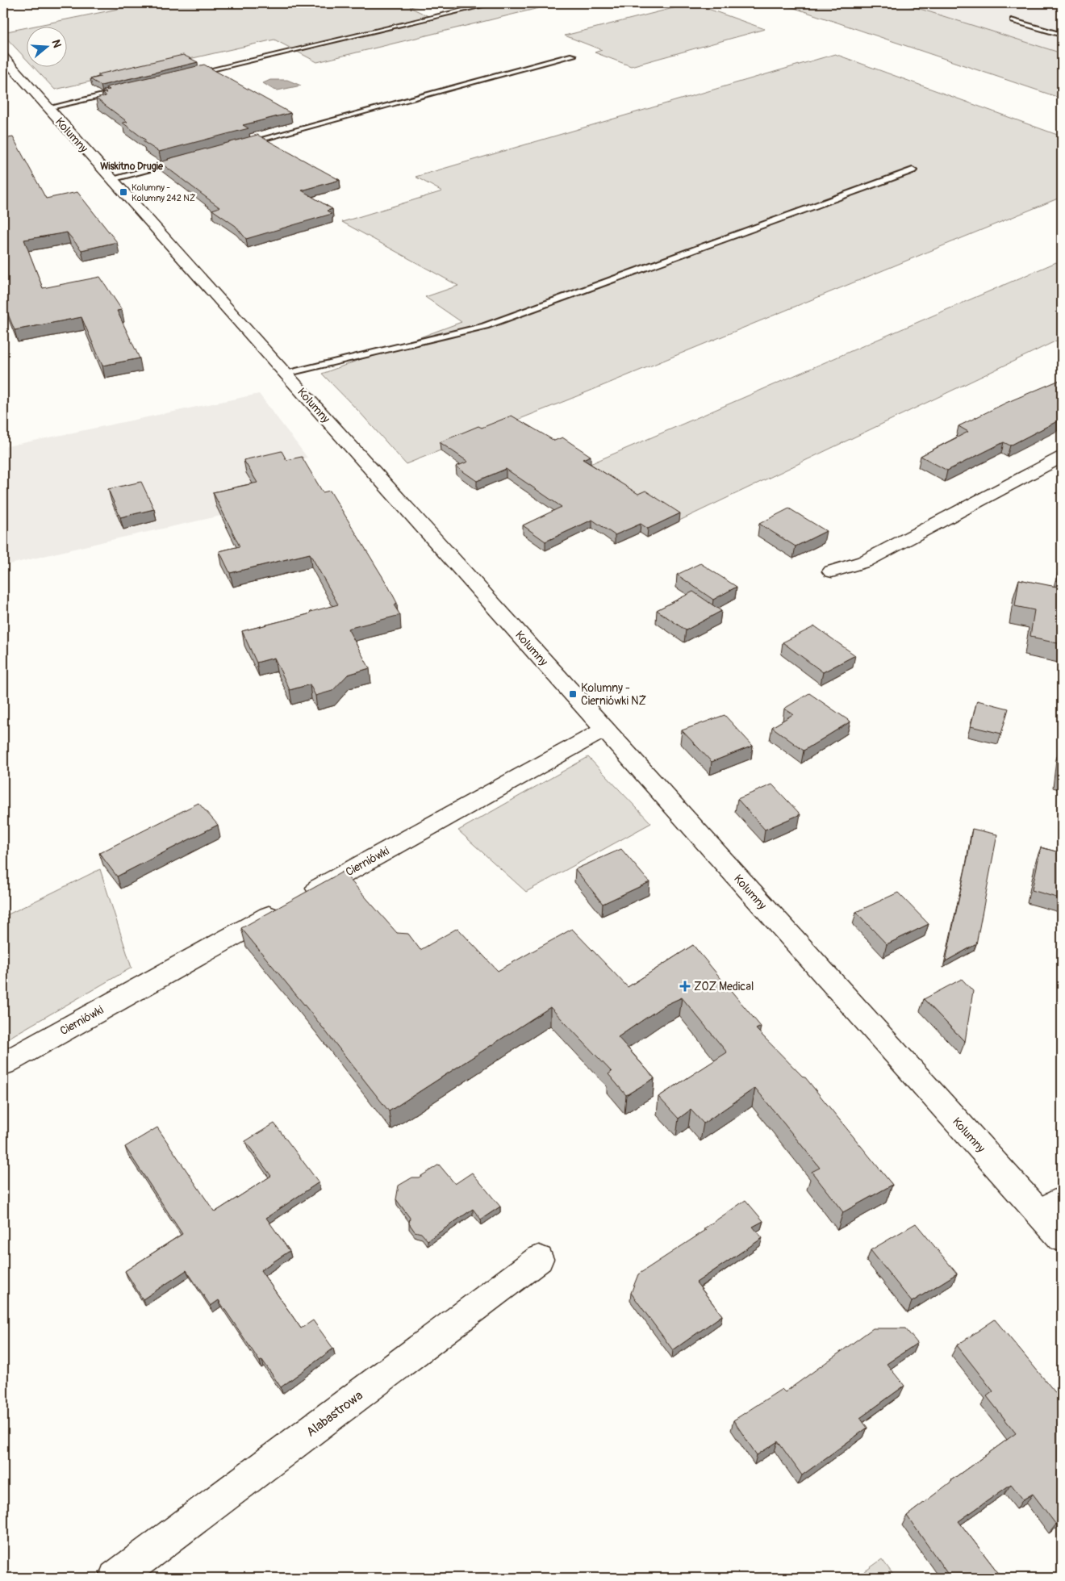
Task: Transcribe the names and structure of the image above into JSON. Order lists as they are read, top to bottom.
{
  "streets": {
    "street": ["Kolumny", "Cierniówki", "Alabastrowa"]
  },
  "crossings": [
    ["Kolumny", "Cierniówki"]
  ],
  "districts": ["Wiskitno Drugie"],
  "places": {
    "transit": ["Kolumny - Kolumny 242 NŻ", "Kolumny - Cierniówki NŻ"],
    "health": ["ZOZ Medical"]
  },
  "north": "right"
}
